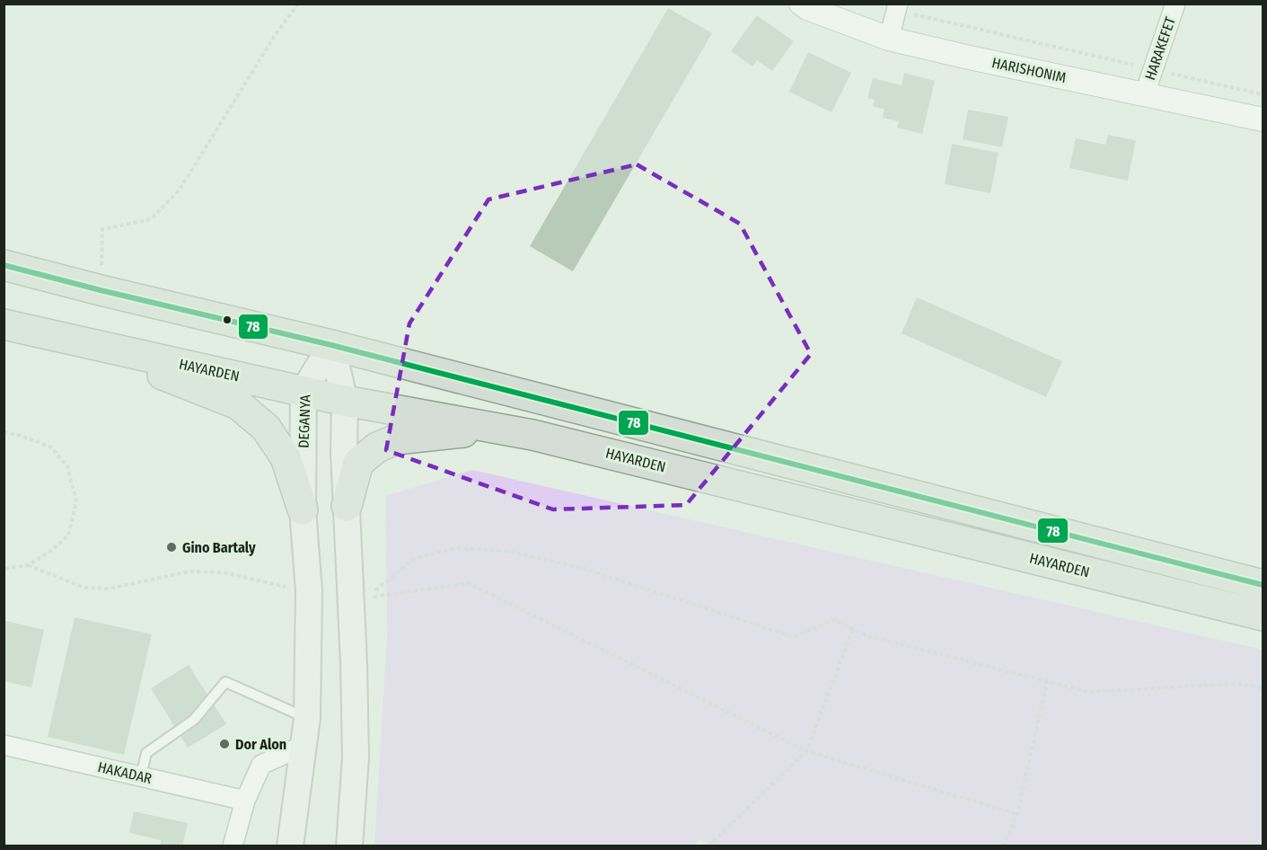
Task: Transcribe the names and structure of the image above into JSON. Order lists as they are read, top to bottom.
{
  "streets": {
    "highway": ["HAYARDEN"],
    "main road": ["DEGANYA"],
    "street": ["HARAKEFET", "HARISHONIM", "HAKADAR"]
  },
  "crossings": [
    ["HARAKEFET", "HARISHONIM"],
    ["HAYARDEN", "DEGANYA"]
  ],
  "places": ["Gino Bartaly", "Dor Alon"],
  "lines": ["transit line 78"]
}
